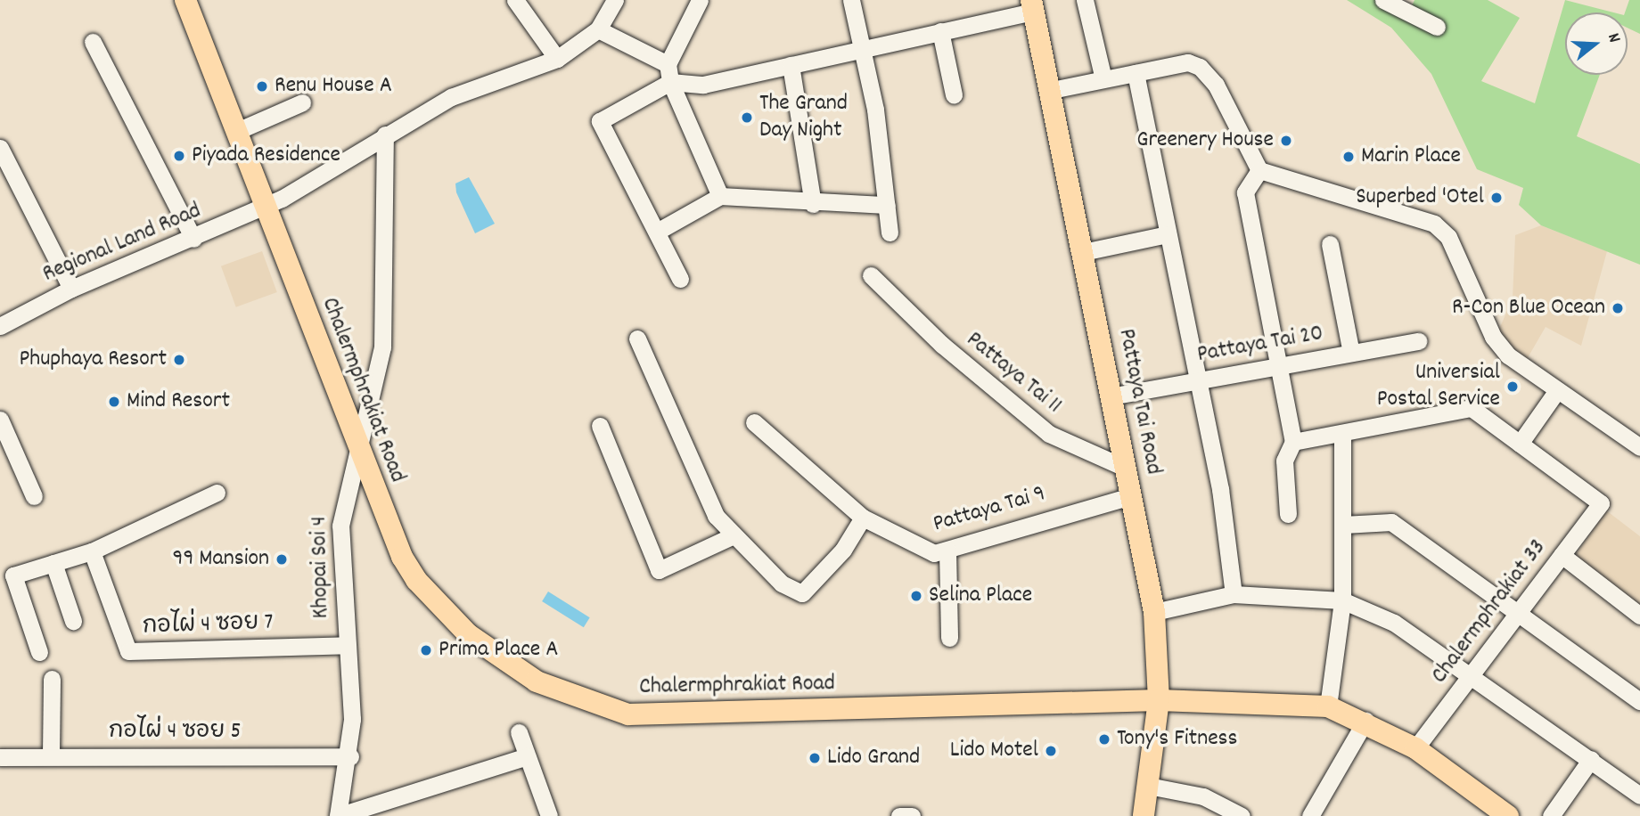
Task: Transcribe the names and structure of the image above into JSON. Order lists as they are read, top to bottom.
{
  "streets": {
    "main road": ["Chalermphrakiat Road", "Pattaya Tai Road"],
    "street": [
      "Regional Land Road",
      "Pattaya Tai 20",
      "Pattaya Tai 11",
      "Pattaya Tai 9",
      "Khopai Soi 4",
      "Chalermphrakiat 33",
      "กอไผ่ 4 ซอย 7",
      "กอไผ่ 4 ซอย 5"
    ]
  },
  "crossings": [
    ["Regional Land Road", "Chalermphrakiat Road"],
    ["Regional Land Road", "Khopai Soi 4"],
    ["Pattaya Tai 20", "Pattaya Tai Road"],
    ["Pattaya Tai 11", "Pattaya Tai Road"],
    ["Chalermphrakiat Road", "Pattaya Tai Road"],
    ["Chalermphrakiat Road", "Khopai Soi 4"],
    ["Chalermphrakiat Road", "Chalermphrakiat 33"],
    ["Pattaya Tai Road", "Pattaya Tai 9"],
    ["Khopai Soi 4", "กอไผ่ 4 ซอย 7"],
    ["Khopai Soi 4", "กอไผ่ 4 ซอย 5"]
  ],
  "places": [
    "Renu House A",
    "The Grand Day Night",
    "Greenery House",
    "Piyada Residence",
    "Marin Place",
    "Superbed 'Otel",
    "R-Con Blue Ocean",
    "Phuphaya Resort",
    "Universial Postal Service",
    "Mind Resort",
    "99 Mansion",
    "Selina Place",
    "Prima Place A",
    "Tony's Fitness",
    "Lido Motel",
    "Lido Grand"
  ],
  "north": "right"
}
